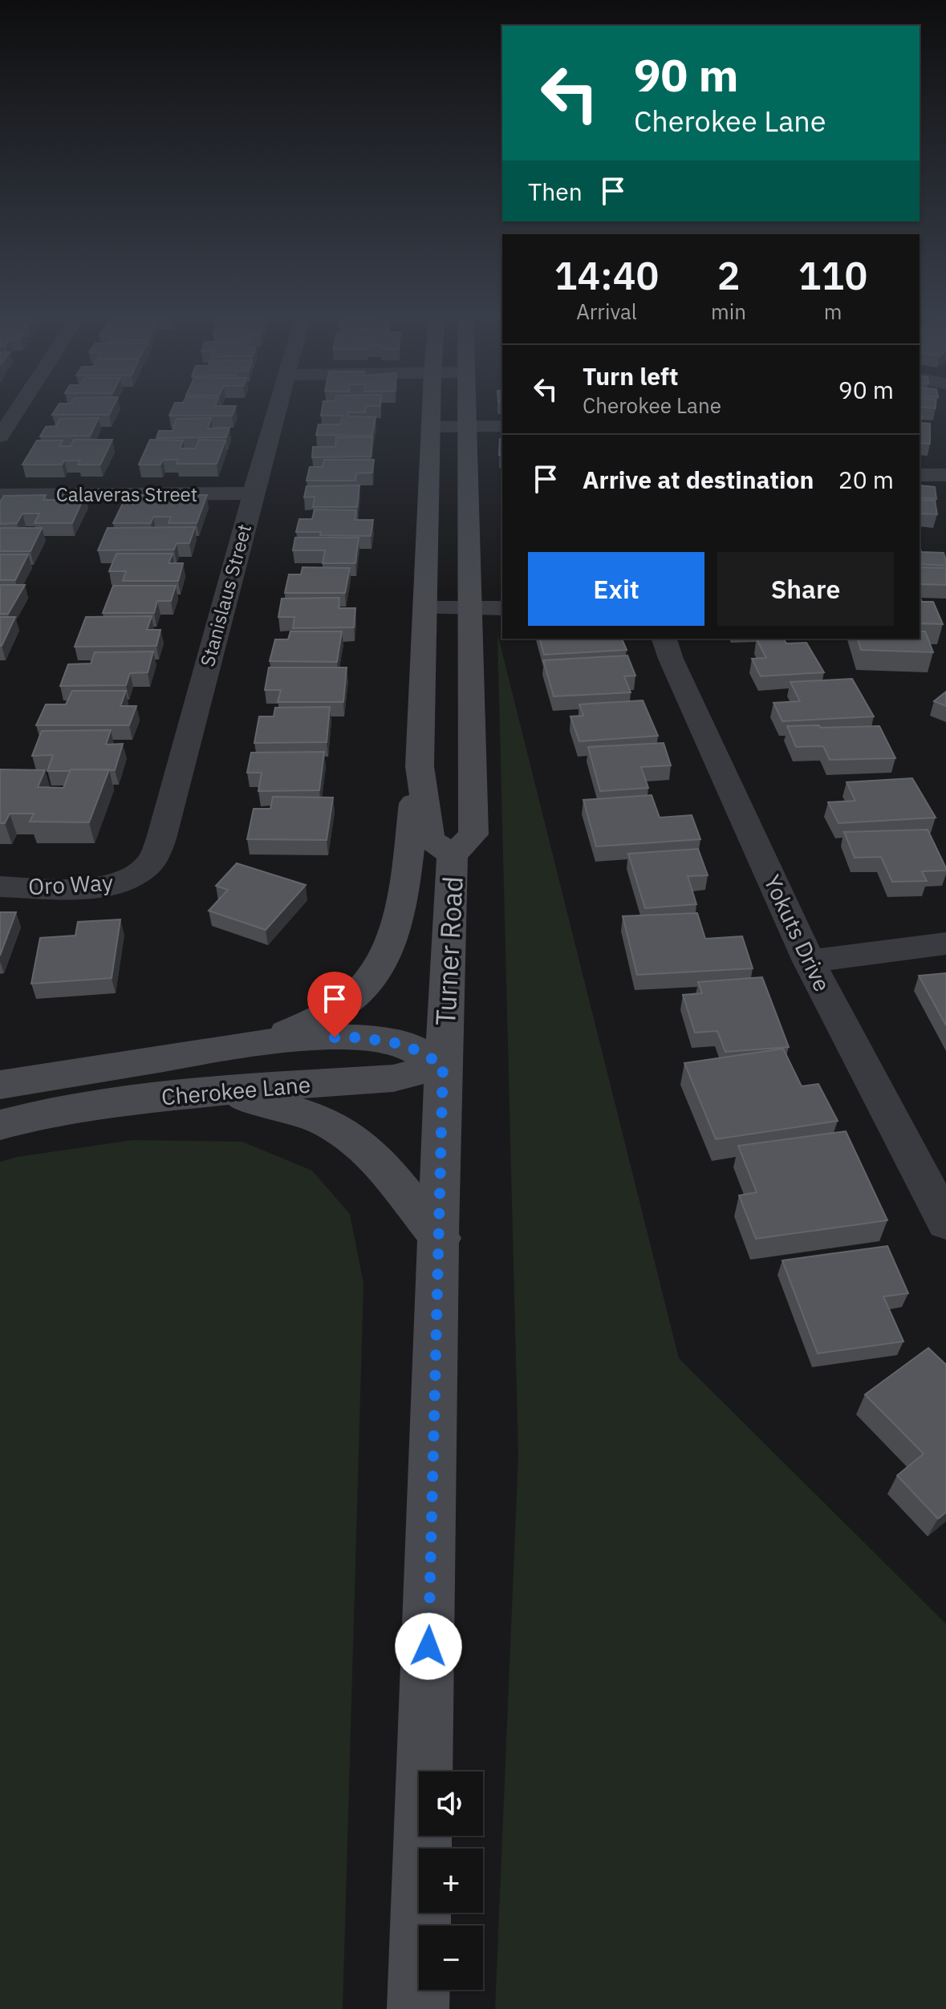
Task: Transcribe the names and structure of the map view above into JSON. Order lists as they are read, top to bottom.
{
  "streets": {
    "main road": ["Turner Road", "Cherokee Lane"],
    "street": [
      "Calaveras Street",
      "Stanislaus Street",
      "Oro Way",
      "Yokuts Drive"
    ]
  },
  "crossings": [
    ["Calaveras Street", "Stanislaus Street"],
    ["Stanislaus Street", "Oro Way"],
    ["Turner Road", "Cherokee Lane"]
  ],
  "page": {
    "turn": ["90 m", "Cherokee Lane"],
    "then": "Then",
    "eta": [
      "14:40",
      "Arrival",
      "2",
      "min",
      "110",
      "m"
    ],
    "list": [
      {
        "name": "Turn left",
        "note": "Cherokee Lane",
        "value": "90 m"
      },
      {
        "name": "Arrive at destination",
        "value": "20 m"
      }
    ],
    "buttons": ["Exit", "Share"],
    "map_buttons": ["+", "−"]
  }
}
